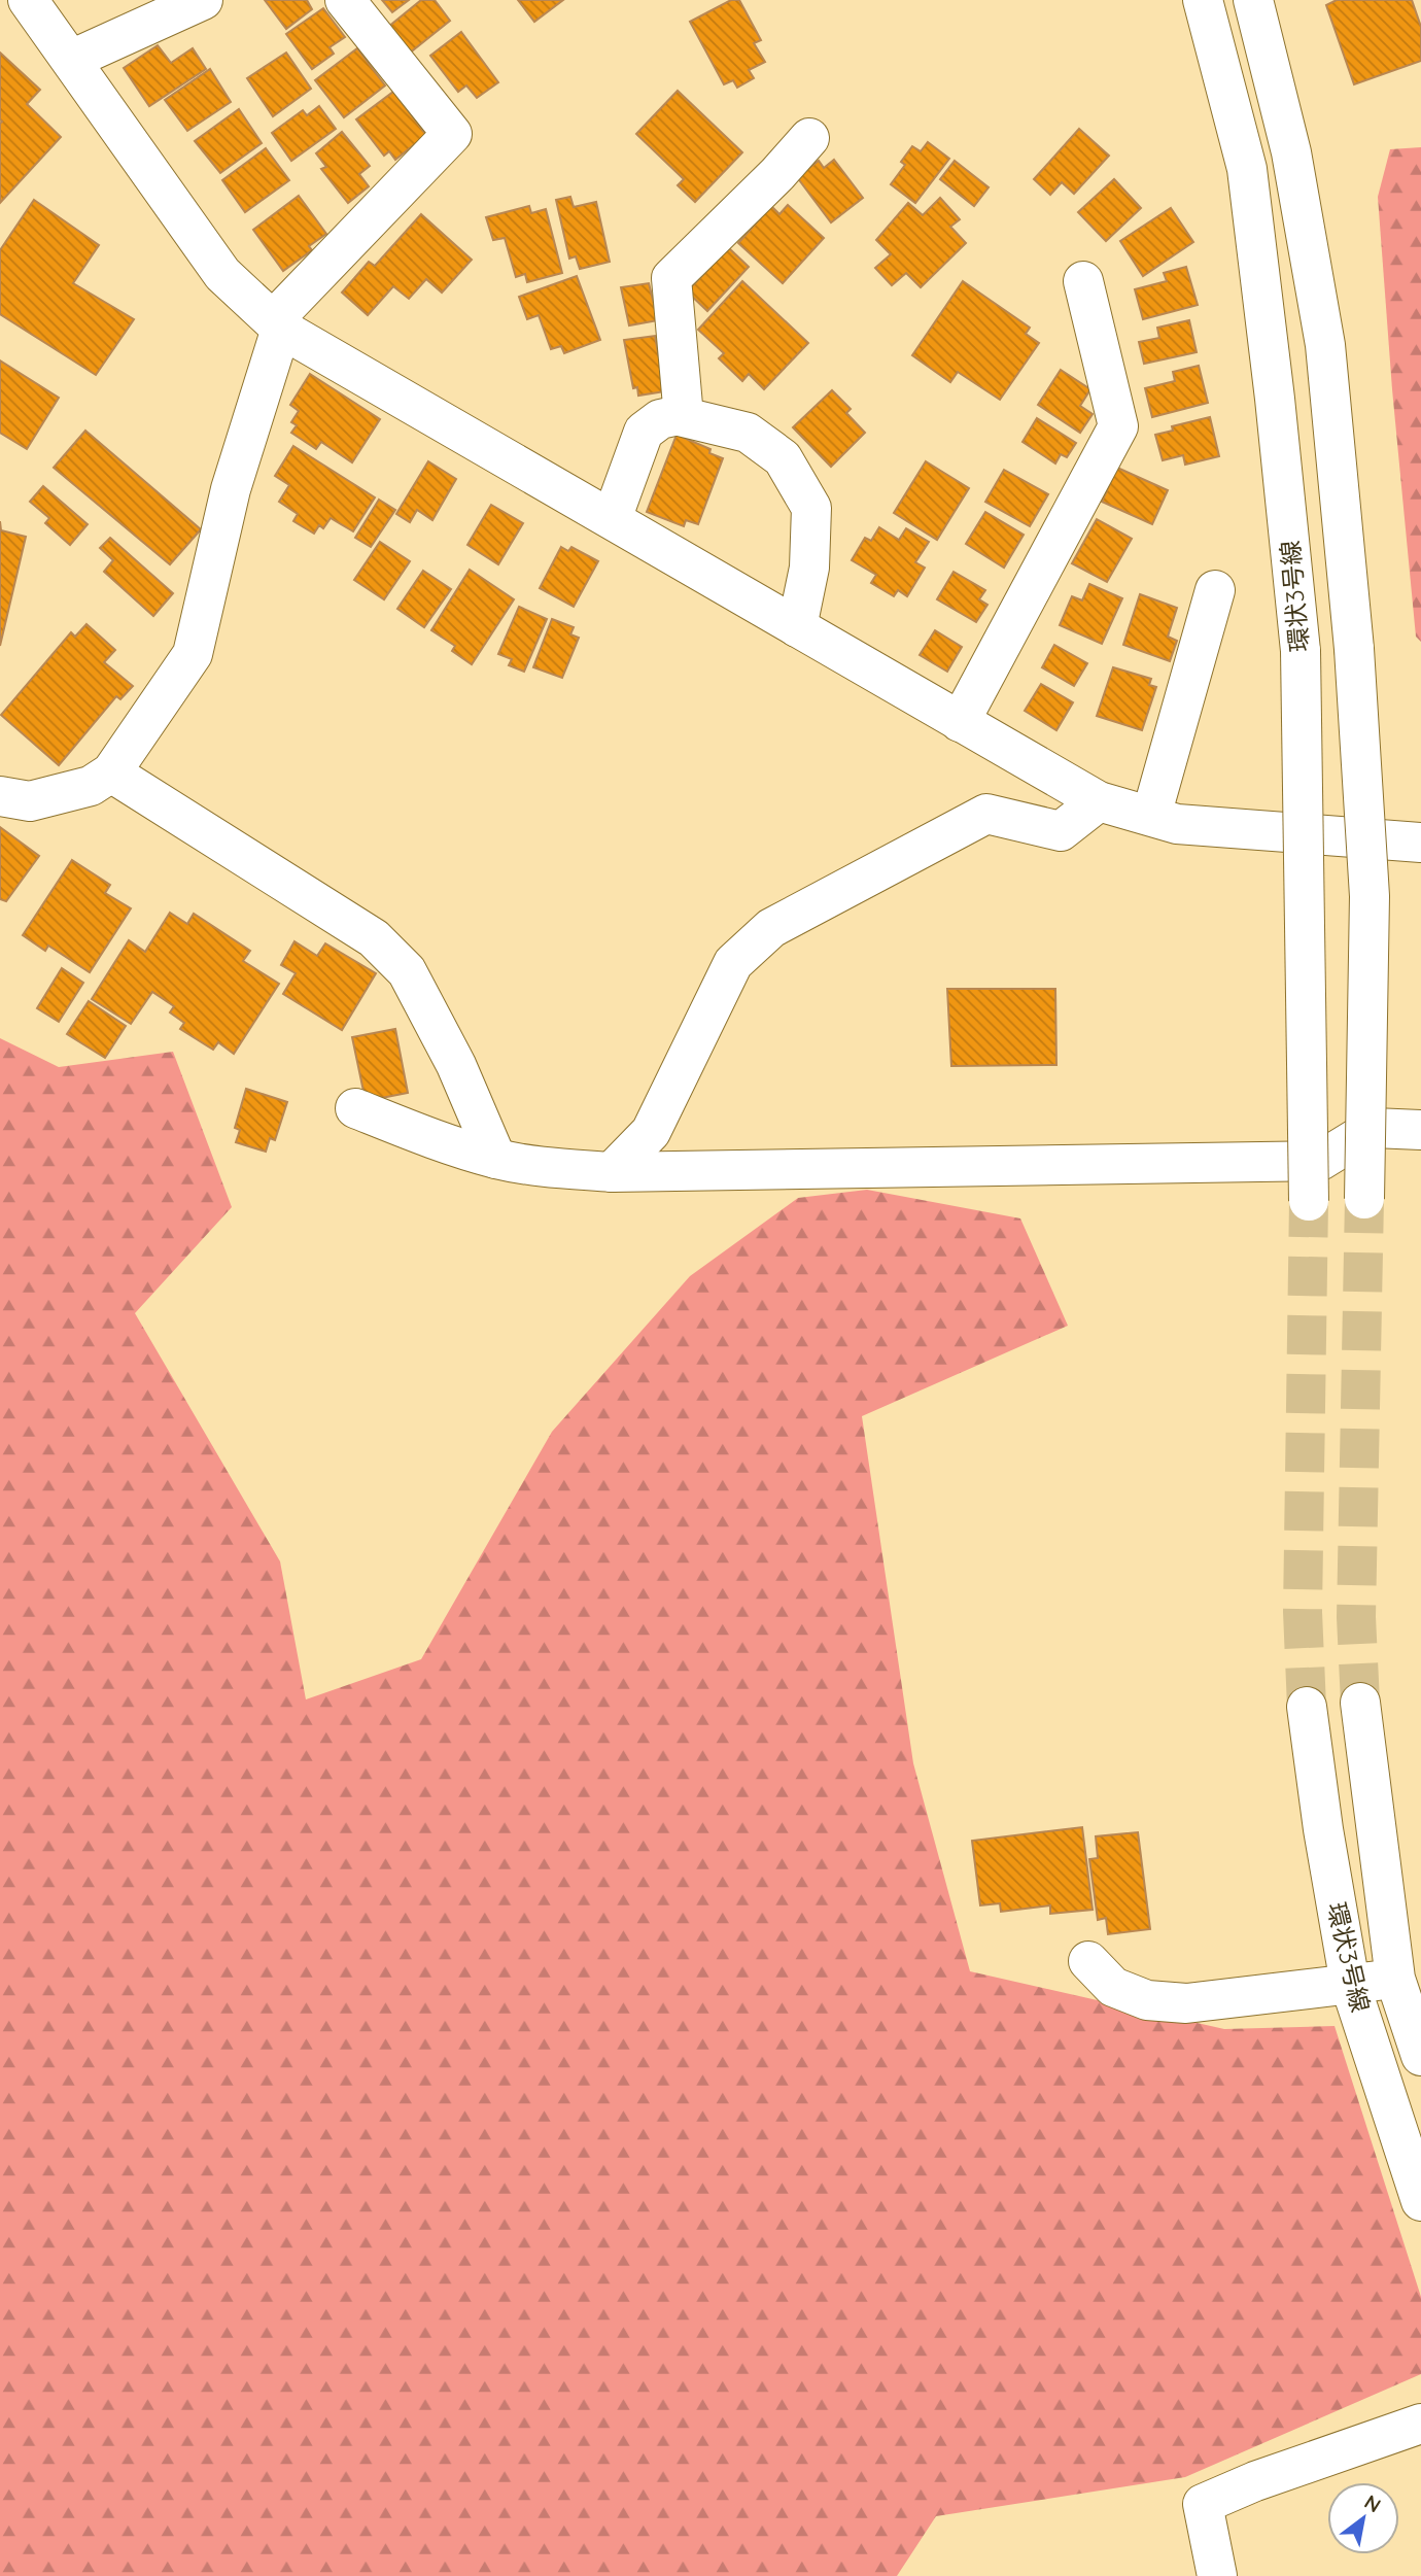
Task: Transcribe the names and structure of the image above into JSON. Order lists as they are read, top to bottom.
{
  "streets": {
    "street": ["環状3号線"]
  },
  "north": "top right"
}
